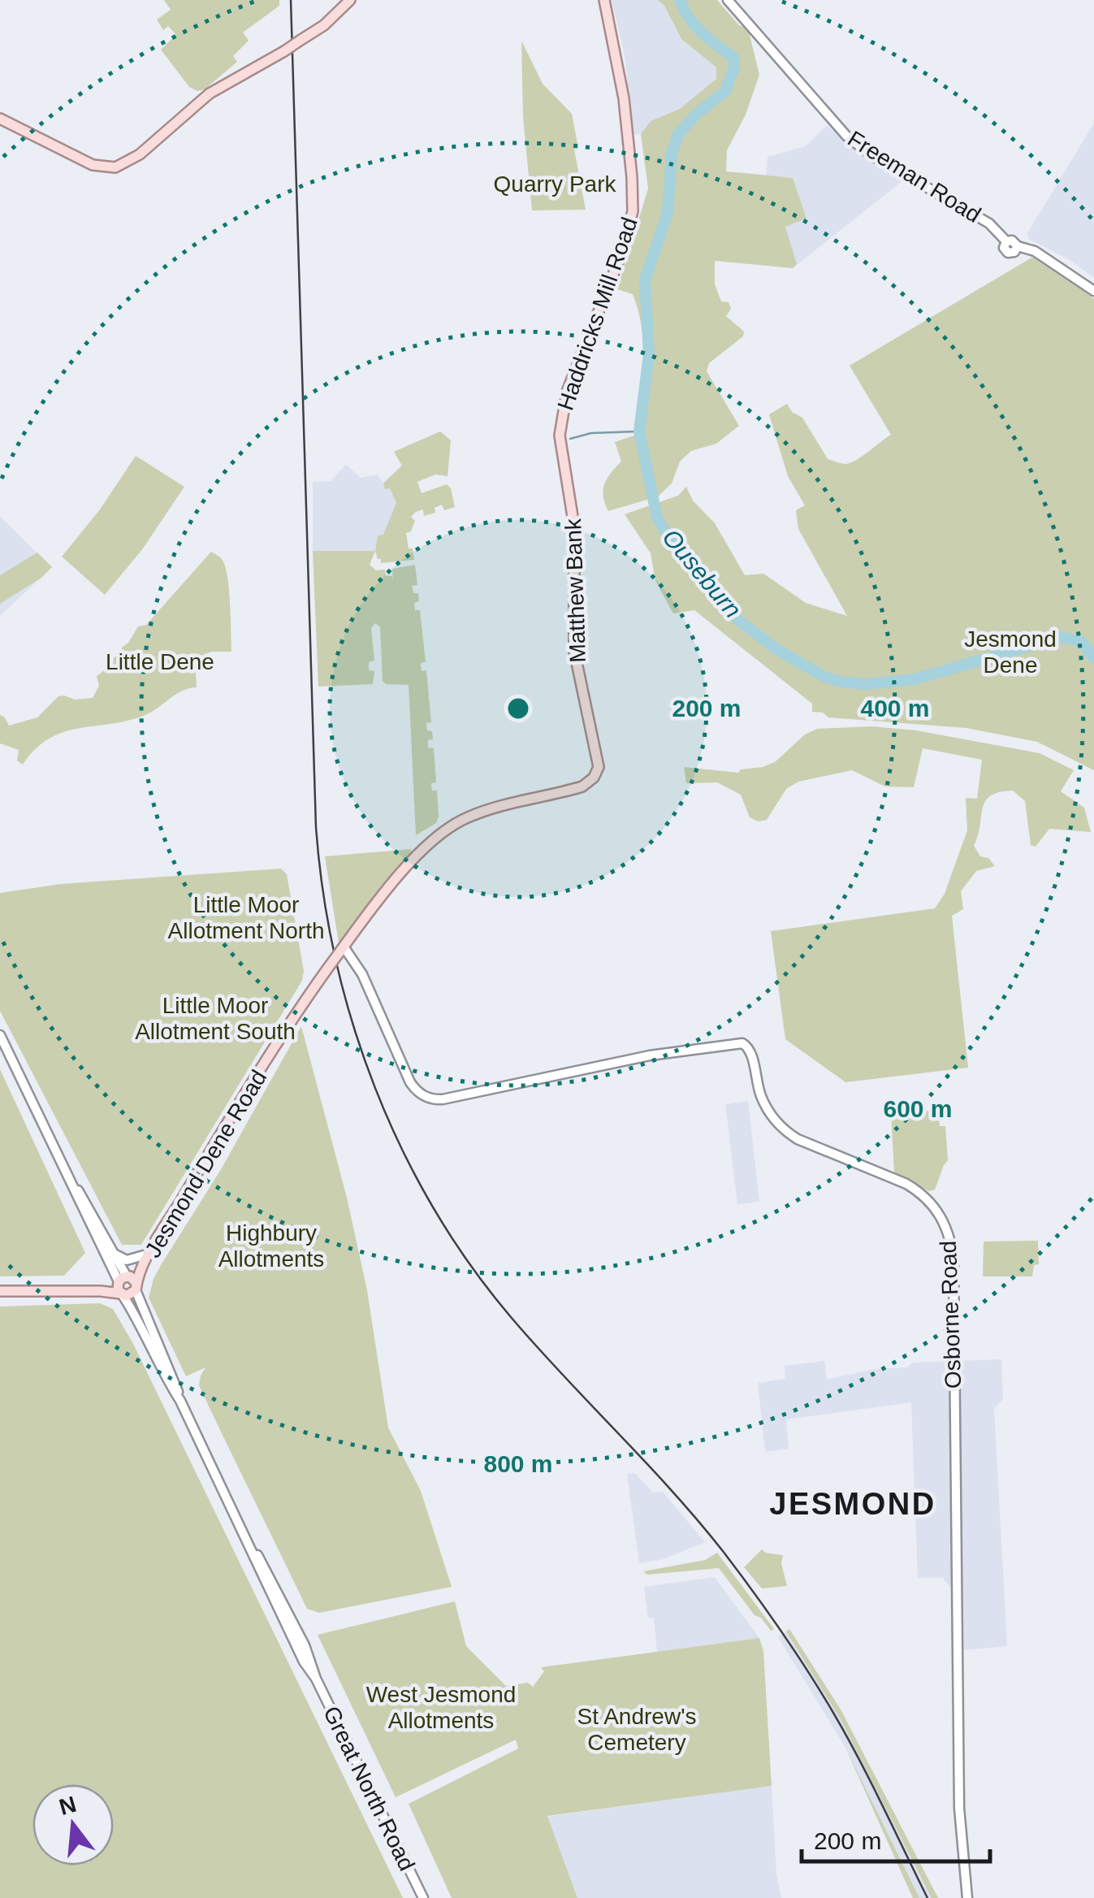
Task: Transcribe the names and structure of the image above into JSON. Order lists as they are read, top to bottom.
{
  "streets": {
    "main road": [
      "Freeman Road",
      "Haddricks Mill Road",
      "Matthew Bank",
      "Jesmond Dene Road",
      "Osborne Road",
      "Great North Road"
    ]
  },
  "crossings": [
    ["Haddricks Mill Road", "Matthew Bank"],
    ["Matthew Bank", "Jesmond Dene Road"],
    ["Jesmond Dene Road", "Osborne Road"],
    ["Jesmond Dene Road", "Great North Road"]
  ],
  "districts": ["JESMOND"],
  "water": ["Ouseburn"],
  "parks": [
    "Quarry Park",
    "Jesmond Dene",
    "Little Dene",
    "Little Moor Allotment North",
    "Little Moor Allotment South",
    "Highbury Allotments",
    "West Jesmond Allotments",
    "St Andrew's Cemetery"
  ],
  "scale_bar": "200 m",
  "north": "top",
  "rings": [
    "200 m",
    "400 m",
    "600 m",
    "800 m"
  ]
}
